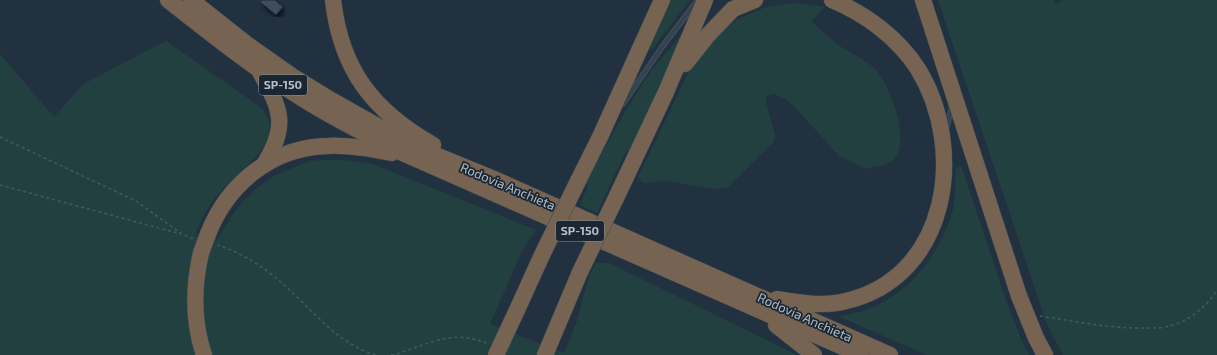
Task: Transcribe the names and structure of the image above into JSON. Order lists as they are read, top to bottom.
{
  "streets": {
    "highway": ["SP-150", "Rodovia Anchieta"]
  }
}
